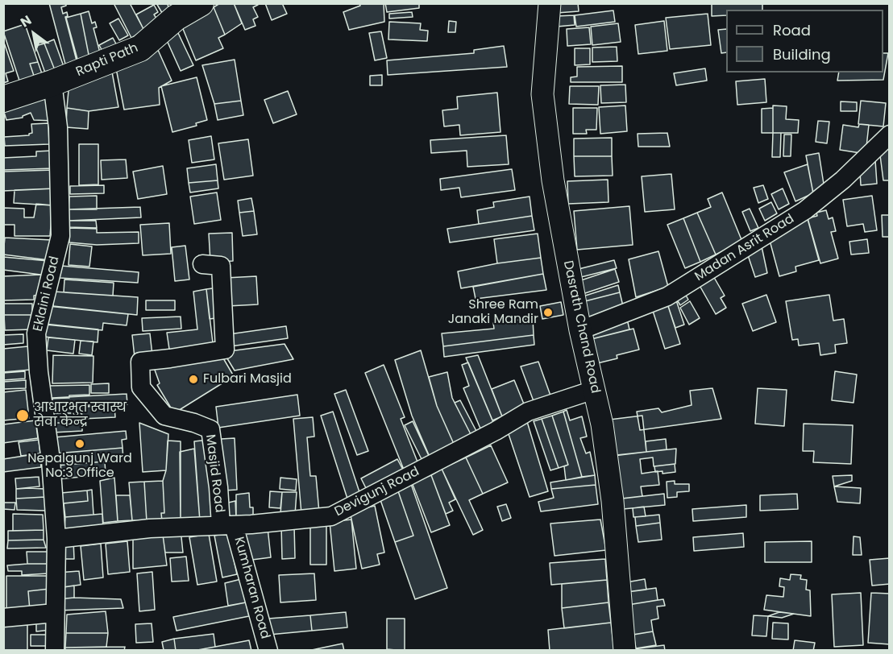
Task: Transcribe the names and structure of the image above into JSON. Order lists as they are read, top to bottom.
{
  "streets": {
    "main road": ["Rapti Path"],
    "street": [
      "Madan Asrit Road",
      "Eklaini Road",
      "Dasrath Chand Road",
      "Masjid Road",
      "Devigunj Road",
      "Kumharan Road"
    ]
  },
  "crossings": [
    ["Rapti Path", "Eklaini Road"],
    ["Madan Asrit Road", "Dasrath Chand Road"],
    ["Eklaini Road", "Devigunj Road"],
    ["Dasrath Chand Road", "Devigunj Road"],
    ["Masjid Road", "Devigunj Road"],
    ["Masjid Road", "Kumharan Road"],
    ["Devigunj Road", "Kumharan Road"]
  ],
  "places": [
    "Shree Ram Janaki Mandir",
    "Fulbari Masjid",
    "आधारभुत स्वास्थ सेवा केन्द्र",
    "Nepalgunj Ward No:3 Office"
  ],
  "legend": ["Road", "Building"],
  "north": "top left"
}
